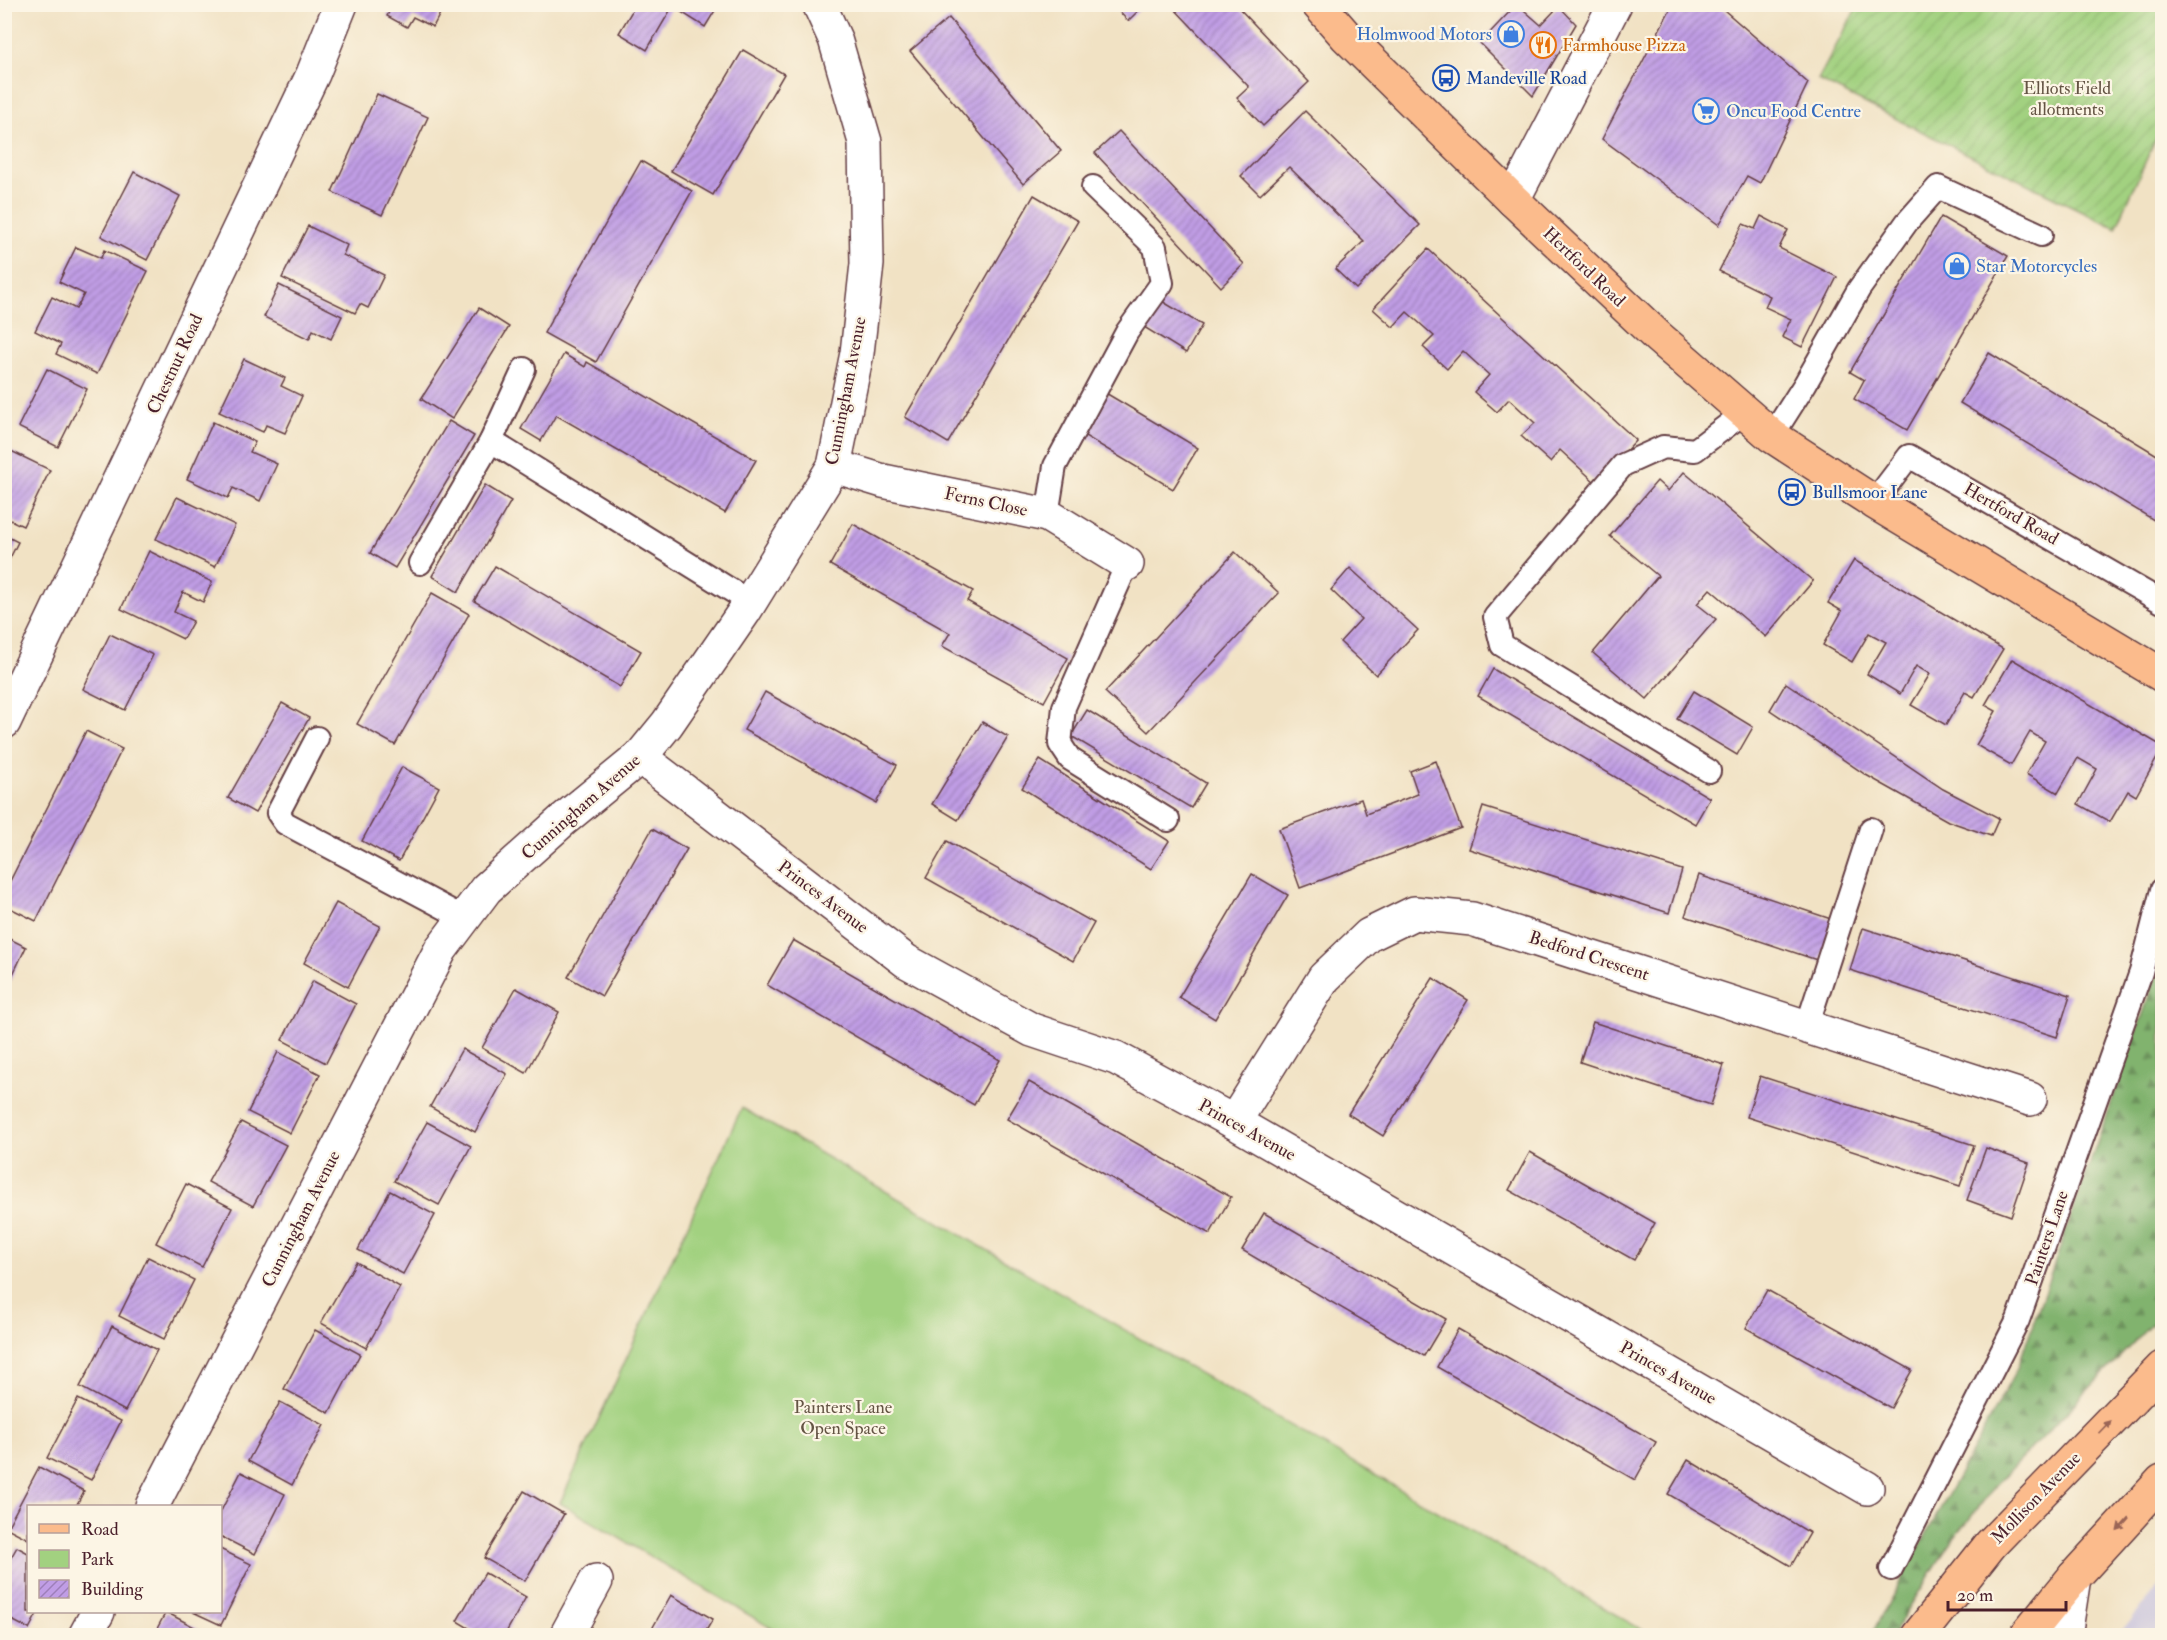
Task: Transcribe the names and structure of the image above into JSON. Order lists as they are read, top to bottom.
{
  "streets": {
    "main road": ["Hertford Road", "Mollison Avenue"],
    "street": [
      "Chestnut Road",
      "Cunningham Avenue",
      "Ferns Close",
      "Princes Avenue",
      "Bedford Crescent"
    ],
    "lane": ["Painters Lane"]
  },
  "crossings": [
    ["Cunningham Avenue", "Ferns Close"],
    ["Cunningham Avenue", "Princes Avenue"],
    ["Princes Avenue", "Bedford Crescent"]
  ],
  "parks": ["Elliots Field allotments", "Painters Lane Open Space"],
  "places": {
    "shop": ["Holmwood Motors", "Star Motorcycles"],
    "restaurant": ["Farmhouse Pizza"],
    "bus stop": ["Mandeville Road", "Bullsmoor Lane"],
    "supermarket": ["Oncu Food Centre"]
  },
  "legend": ["Road", "Park", "Building"],
  "scale_bar": "20 m"
}
